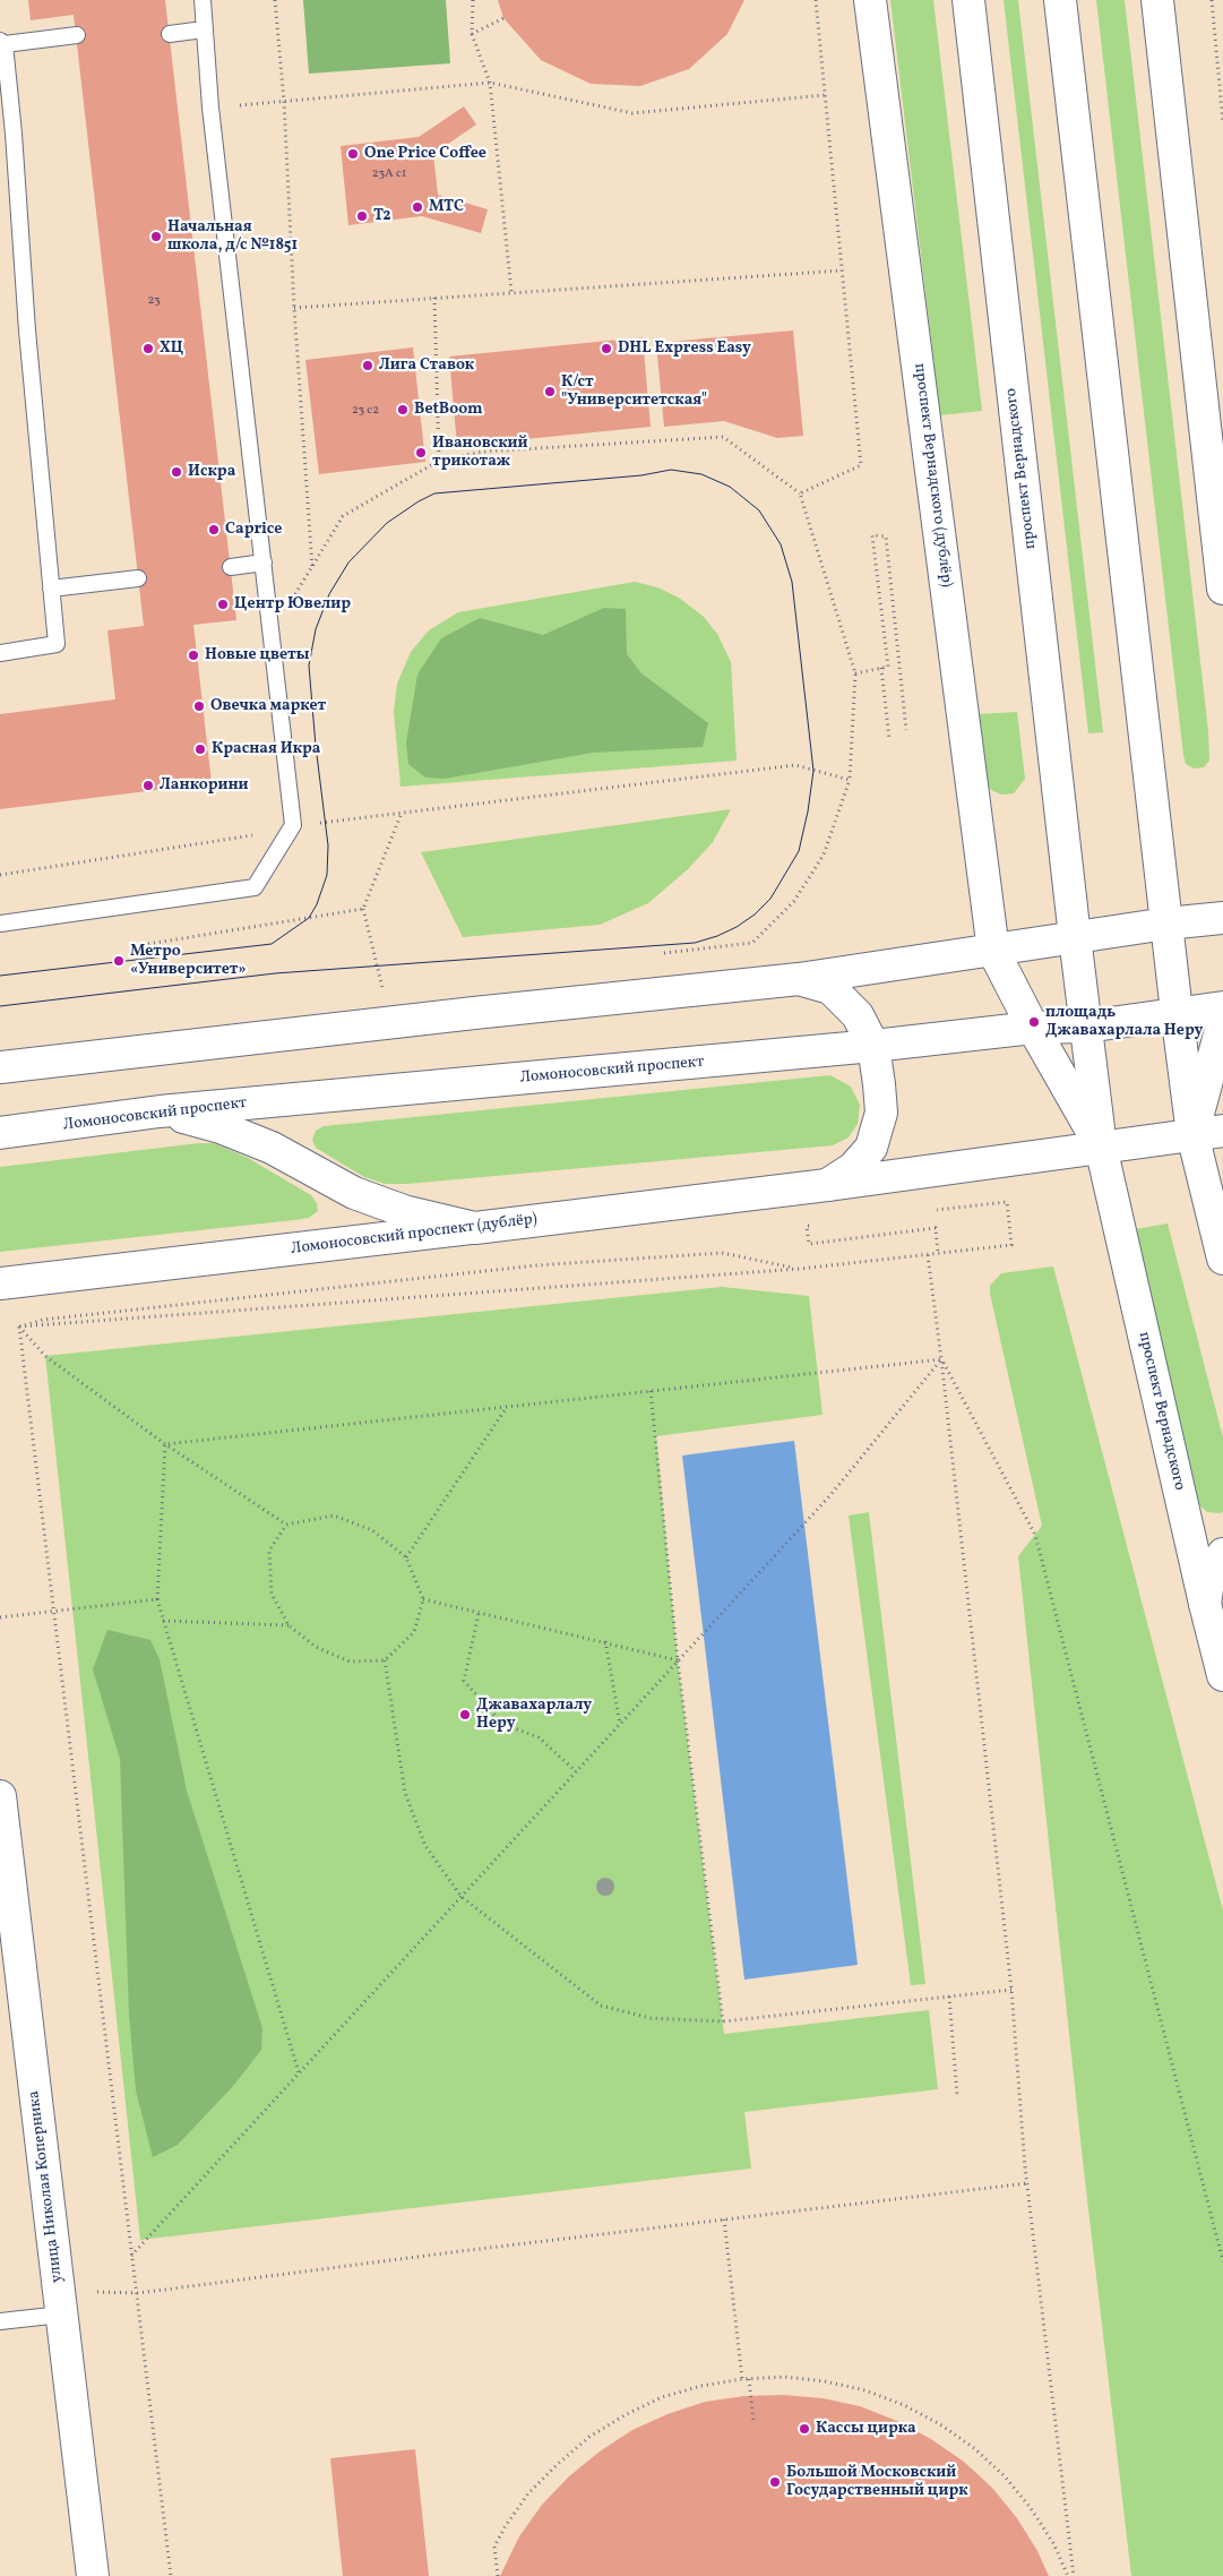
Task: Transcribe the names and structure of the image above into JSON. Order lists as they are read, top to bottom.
{
  "streets": {
    "main road": [
      "проспект Вернадского",
      "проспект Вернадского (дублёр)",
      "Ломоносовский проспект",
      "Ломоносовский проспект (дублёр)",
      "улица Николая Коперника"
    ]
  },
  "places": [
    "One Price Coffee",
    "МТС",
    "T2",
    "Начальная школа, д/с №1851",
    "ХЦ",
    "DHL Express Easy",
    "Лига Ставок",
    "К/ст \"Университетская\"",
    "BetBoom",
    "Ивановский трикотаж",
    "Искра",
    "Caprice",
    "Центр Ювелир",
    "Новые цветы",
    "Овечка маркет",
    "Красная Икра",
    "Ланкорини",
    "Метро «Университет»",
    "площадь Джавахарлала Неру",
    "Джавахарлалу Неру",
    "Кассы цирка",
    "Большой Московский Государственный цирк"
  ],
  "house_numbers": ["23А с1", "23", "23 с2"]
}
